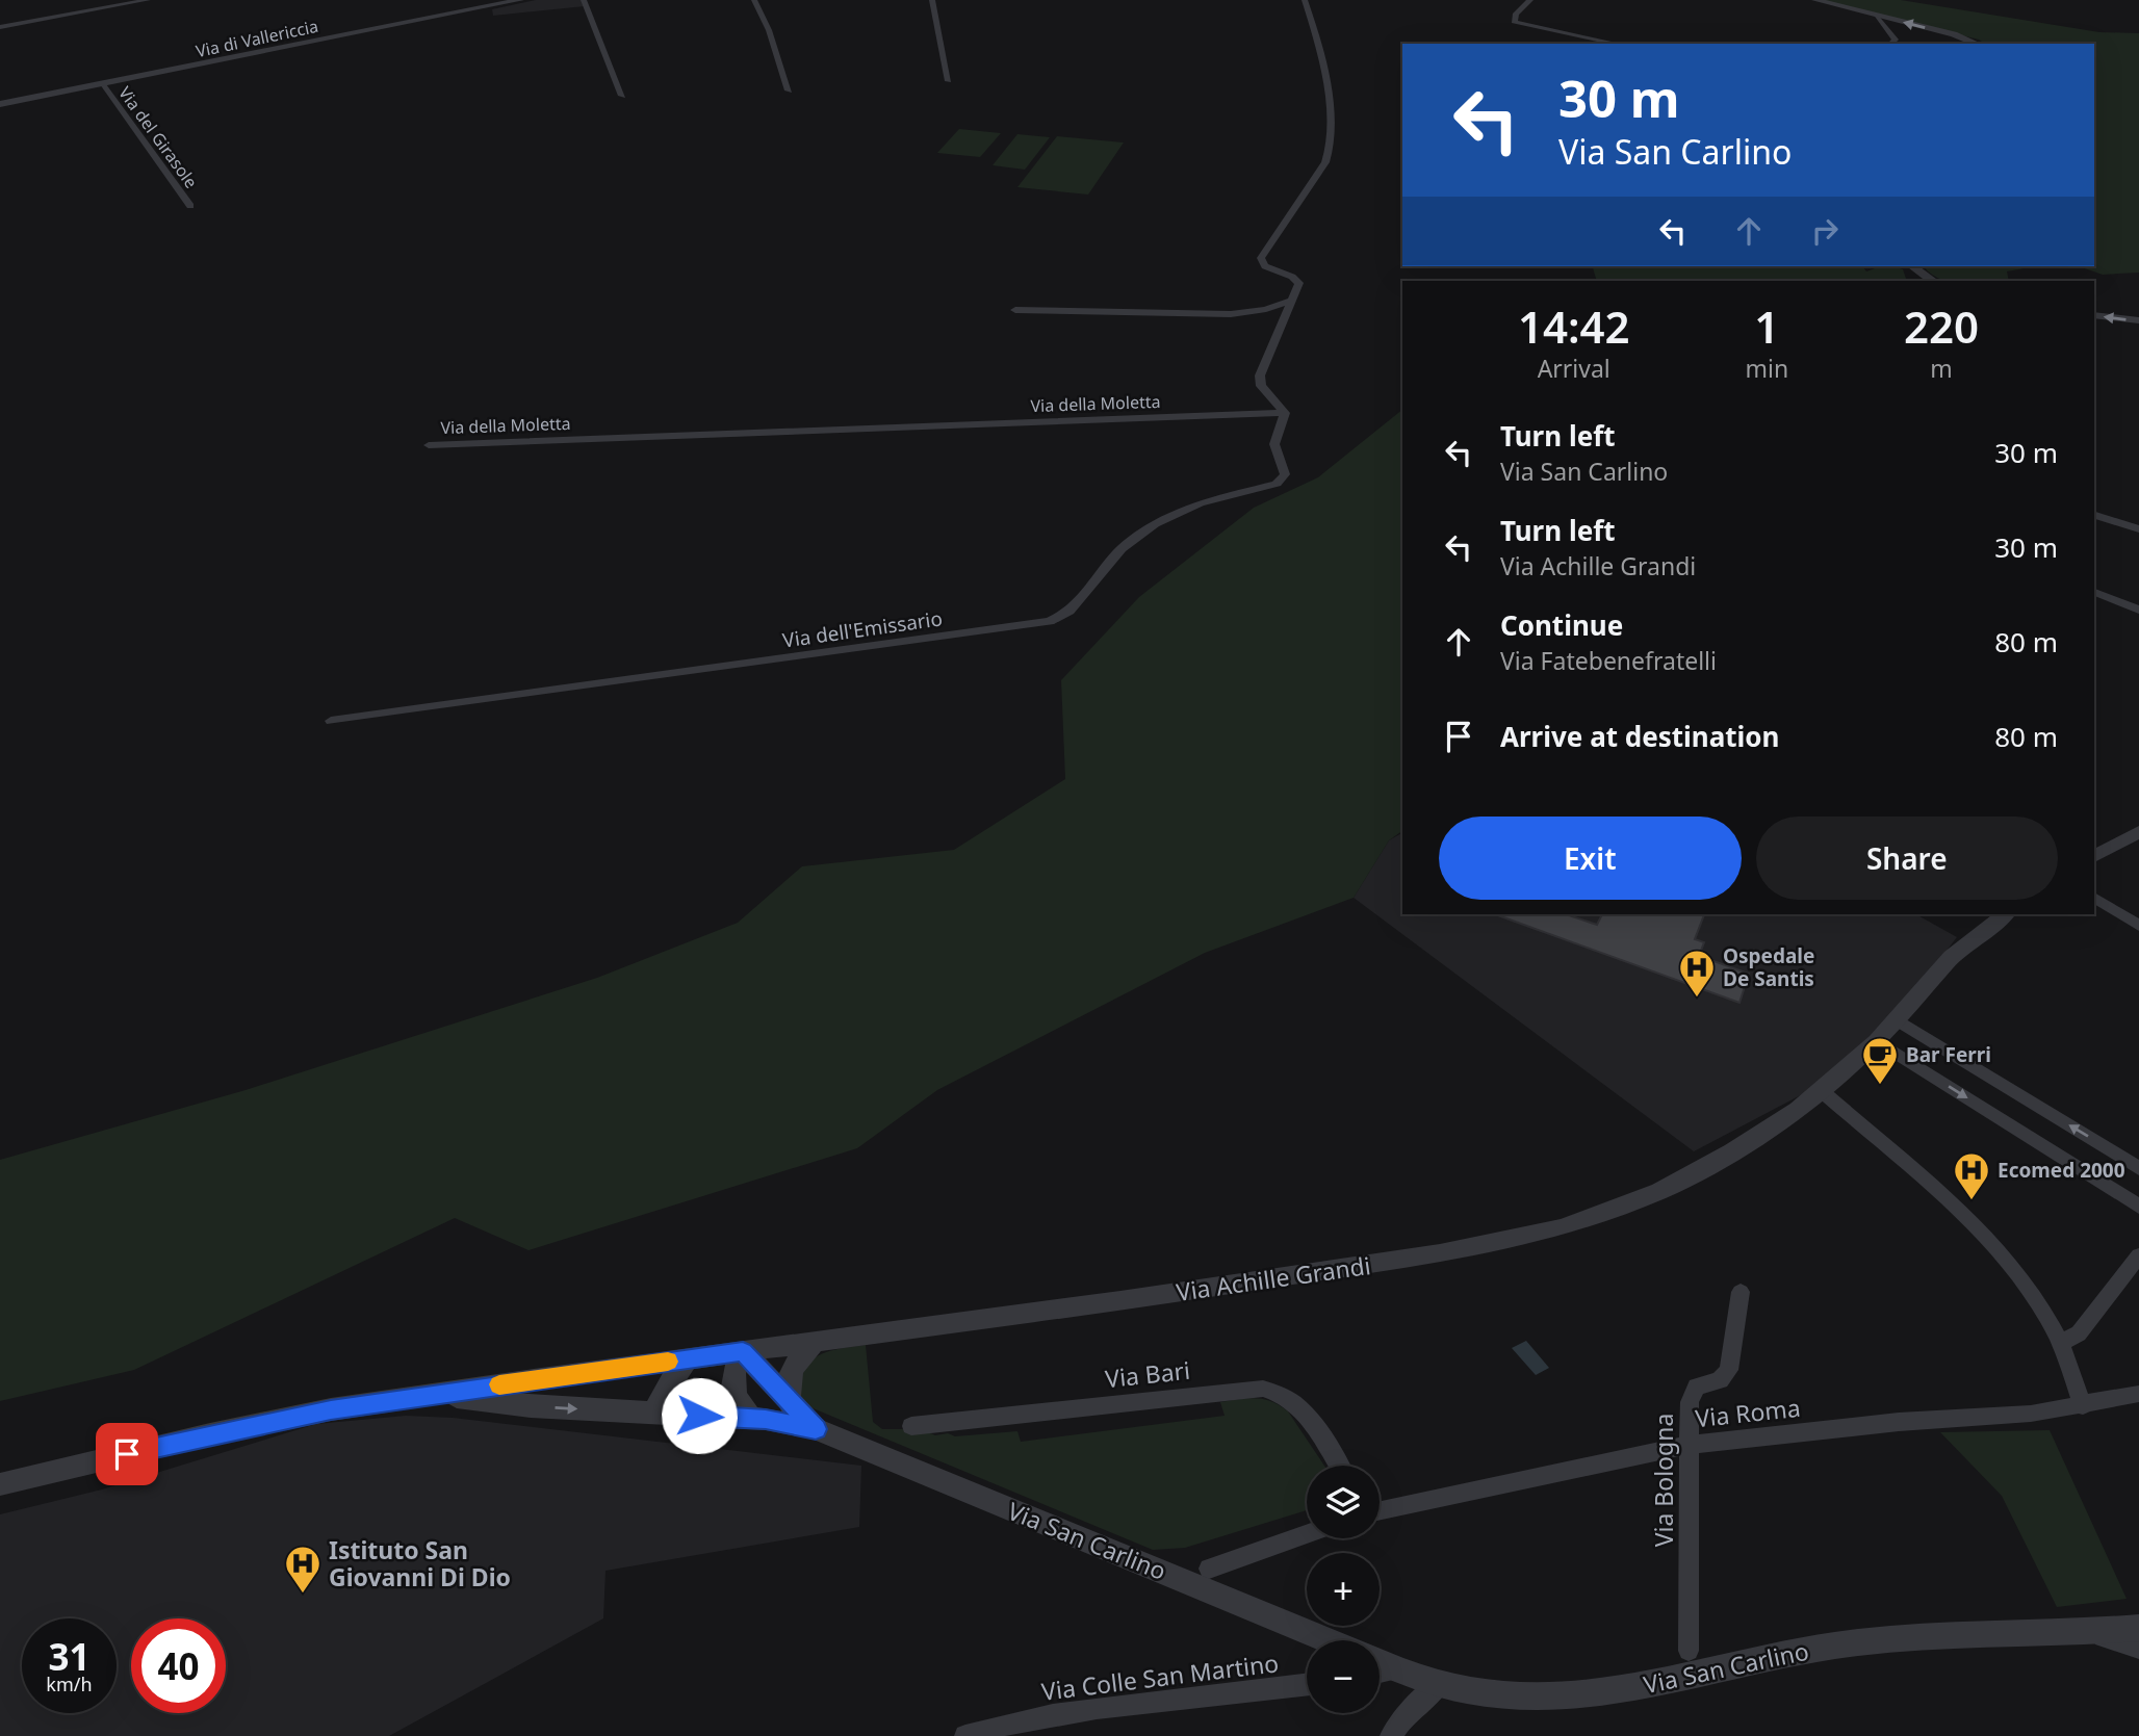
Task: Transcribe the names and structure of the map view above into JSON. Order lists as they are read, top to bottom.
{
  "streets": {
    "street": [
      "Via di Vallericcia",
      "Via del Girasole",
      "Via della Moletta",
      "Via dell'Emissario",
      "Via Achille Grandi",
      "Via Bari",
      "Via Roma",
      "Via Bologna",
      "Via San Carlino",
      "Via Colle San Martino"
    ]
  },
  "crossings": [
    ["Via di Vallericcia", "Via del Girasole"],
    ["Via della Moletta", "Via dell'Emissario"],
    ["Via Achille Grandi", "Via San Carlino"],
    ["Via Roma", "Via Bologna"]
  ],
  "places": {
    "hospital": ["Ospedale De Santis", "Ecomed 2000", "Istituto San Giovanni Di Dio"],
    "cafe": ["Bar Ferri"]
  },
  "page": {
    "turn": ["30 m", "Via San Carlino"],
    "eta": [
      "14:42",
      "Arrival",
      "1",
      "min",
      "220",
      "m"
    ],
    "list": [
      {
        "name": "Turn left",
        "note": "Via San Carlino",
        "value": "30 m"
      },
      {
        "name": "Turn left",
        "note": "Via Achille Grandi",
        "value": "30 m"
      },
      {
        "name": "Continue",
        "note": "Via Fatebenefratelli",
        "value": "80 m"
      },
      {
        "name": "Arrive at destination",
        "value": "80 m"
      }
    ],
    "buttons": ["Exit", "Share"],
    "map_buttons": ["+", "−"],
    "speed": "31 km/h",
    "limit": "40"
  }
}
